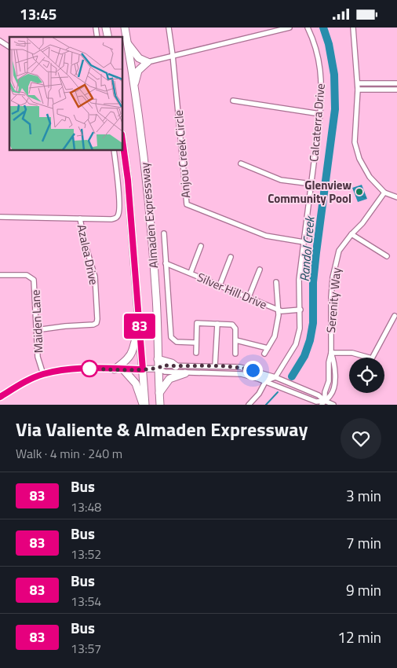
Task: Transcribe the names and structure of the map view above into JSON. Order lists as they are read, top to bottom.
{
  "streets": {
    "main road": ["Almaden Expressway"],
    "street": [
      "Calcaterra Drive",
      "Anjou Creek Circle",
      "Azalea Drive",
      "Silver Hill Drive",
      "Serenity Way",
      "Maiden Lane"
    ]
  },
  "crossings": [
    ["Calcaterra Drive", "Anjou Creek Circle"],
    ["Calcaterra Drive", "Silver Hill Drive"],
    ["Azalea Drive", "Maiden Lane"]
  ],
  "water": ["Randol Creek"],
  "places": ["Glenview Community Pool"],
  "lines": ["bus line 83"],
  "page": {
    "status": "13:45",
    "on_map": "83",
    "heading": ["Via Valiente & Almaden Expressway", "Walk · 4 min · 240 m"],
    "list": [
      {
        "mark": "83",
        "name": "Bus",
        "note": "13:48",
        "value": "3 min"
      },
      {
        "mark": "83",
        "name": "Bus",
        "note": "13:52",
        "value": "7 min"
      },
      {
        "mark": "83",
        "name": "Bus",
        "note": "13:54",
        "value": "9 min"
      },
      {
        "mark": "83",
        "name": "Bus",
        "note": "13:57",
        "value": "12 min"
      }
    ]
  }
}
